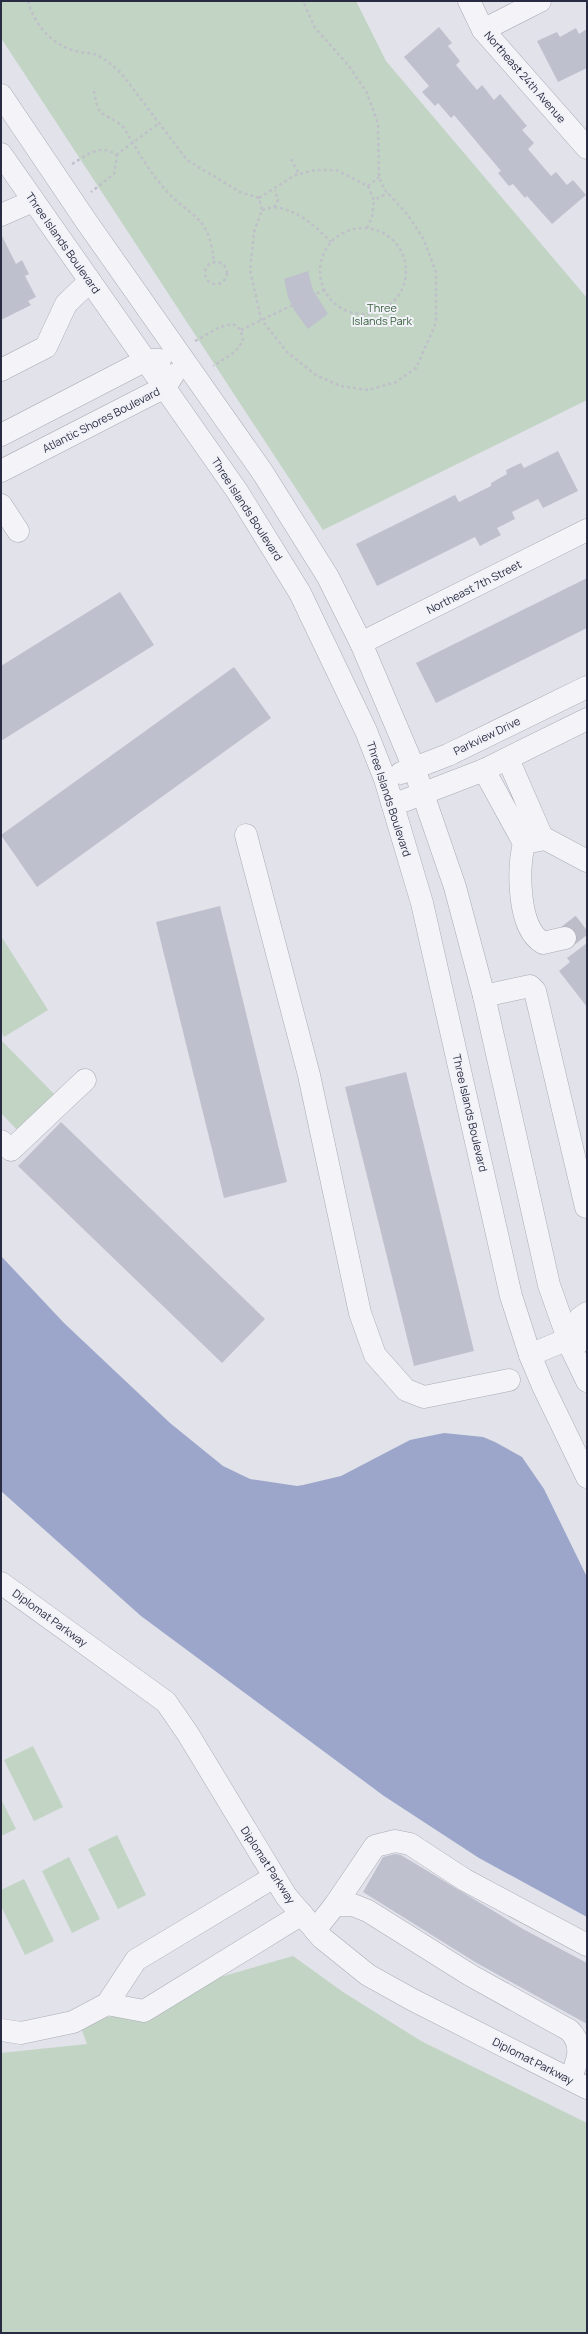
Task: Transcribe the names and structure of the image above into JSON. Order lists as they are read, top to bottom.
{
  "streets": {
    "street": [
      "Northeast 24th Avenue",
      "Three Islands Boulevard",
      "Atlantic Shores Boulevard",
      "Northeast 7th Street",
      "Parkview Drive",
      "Diplomat Parkway"
    ]
  },
  "crossings": [
    ["Three Islands Boulevard", "Atlantic Shores Boulevard"],
    ["Three Islands Boulevard", "Parkview Drive"]
  ],
  "parks": ["Three Islands Park"]
}
